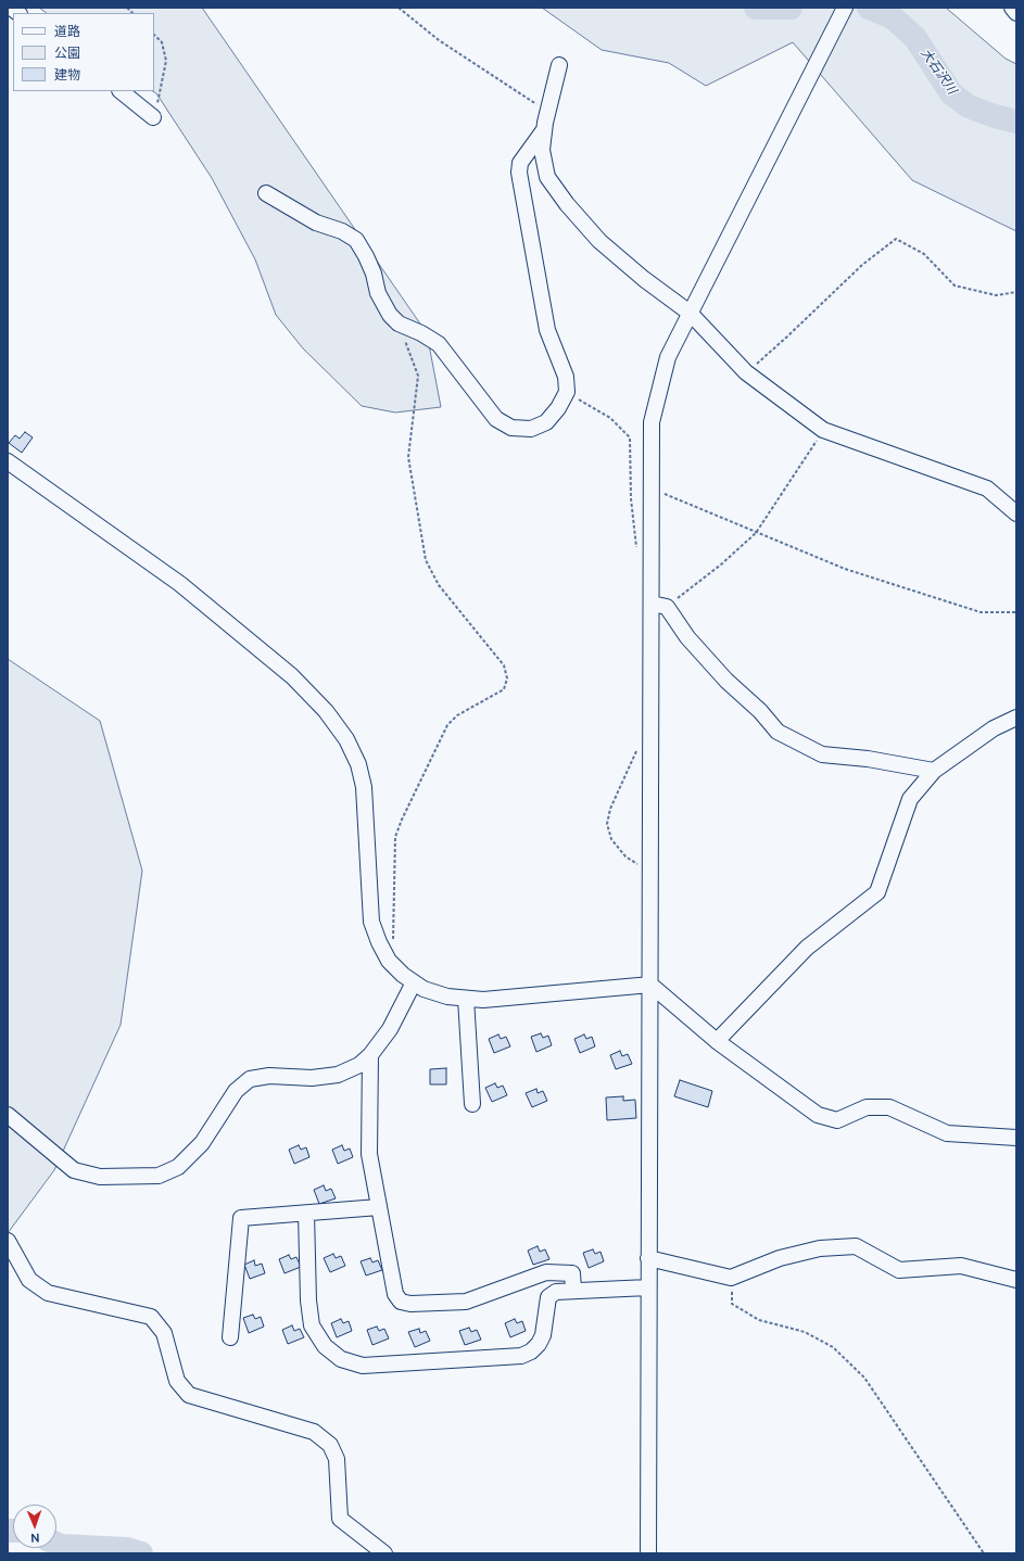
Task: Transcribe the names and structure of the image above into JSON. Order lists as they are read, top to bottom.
{
  "water": ["大石沢川"],
  "legend": ["道路", "公園", "建物"],
  "north": "bottom"
}
